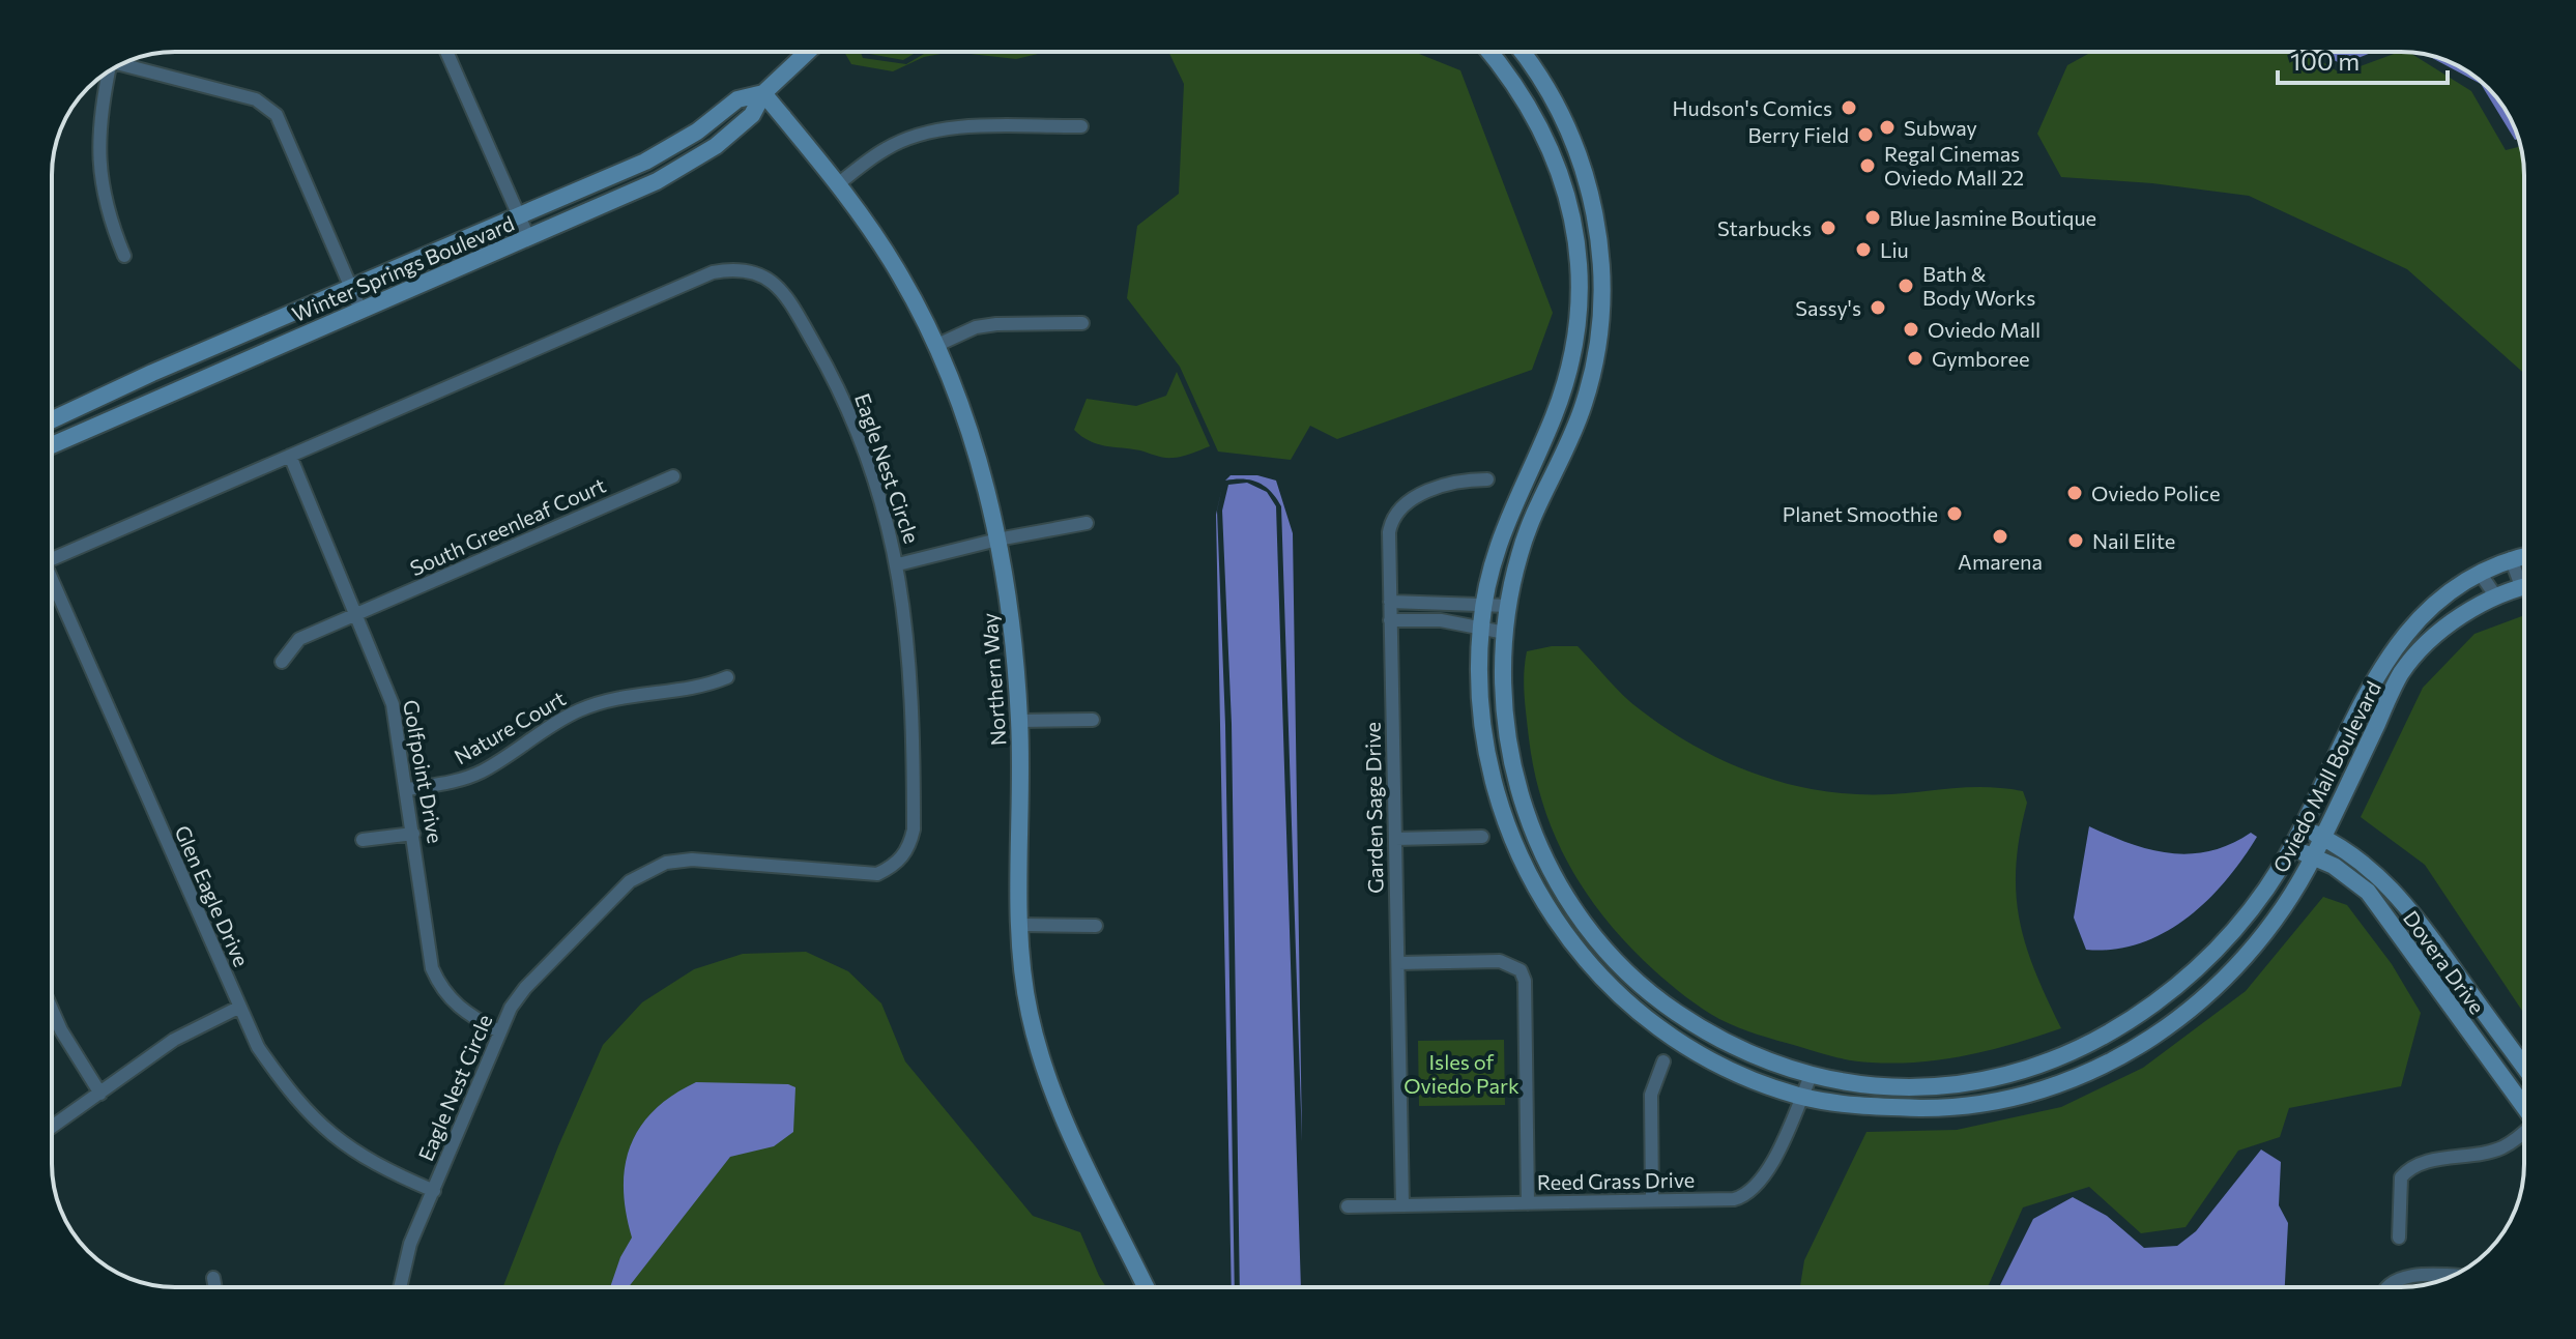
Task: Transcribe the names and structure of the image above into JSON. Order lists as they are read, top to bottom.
{
  "streets": {
    "street": [
      "Winter Springs Boulevard",
      "Eagle Nest Circle",
      "South Greenleaf Court",
      "Northern Way",
      "Nature Court",
      "Golfpoint Drive",
      "Oviedo Mall Boulevard",
      "Garden Sage Drive",
      "Glen Eagle Drive",
      "Dovera Drive",
      "Reed Grass Drive"
    ]
  },
  "crossings": [
    ["Winter Springs Boulevard", "Northern Way"],
    ["Eagle Nest Circle", "Golfpoint Drive"],
    ["Eagle Nest Circle", "Glen Eagle Drive"],
    ["South Greenleaf Court", "Golfpoint Drive"],
    ["Nature Court", "Golfpoint Drive"],
    ["Oviedo Mall Boulevard", "Dovera Drive"],
    ["Oviedo Mall Boulevard", "Reed Grass Drive"],
    ["Garden Sage Drive", "Reed Grass Drive"]
  ],
  "parks": ["Isles of Oviedo Park"],
  "places": [
    "Hudson's Comics",
    "Subway",
    "Berry Field",
    "Regal Cinemas Oviedo Mall 22",
    "Blue Jasmine Boutique",
    "Starbucks",
    "Liu",
    "Bath & Body Works",
    "Sassy's",
    "Oviedo Mall",
    "Gymboree",
    "Oviedo Police",
    "Planet Smoothie",
    "Amarena",
    "Nail Elite"
  ],
  "scale_bar": "100 m"
}
